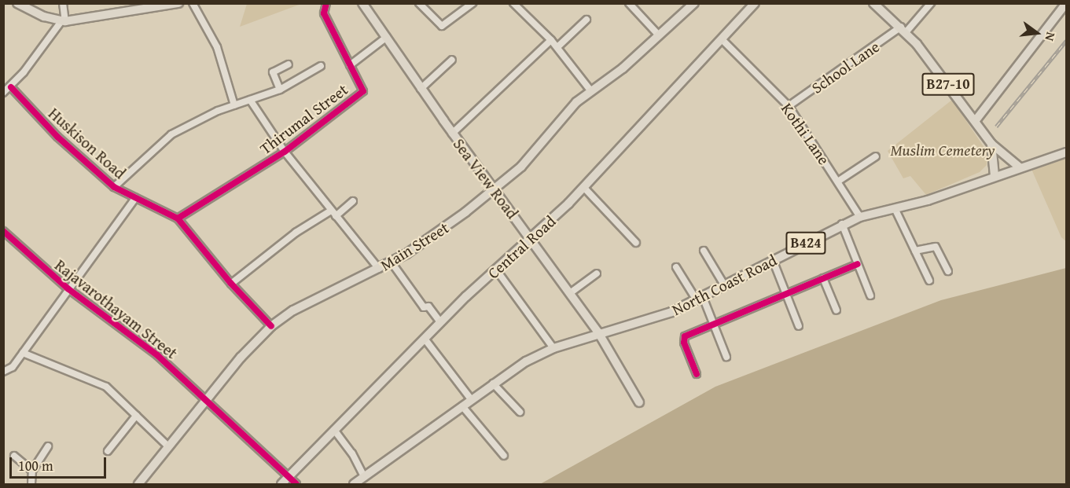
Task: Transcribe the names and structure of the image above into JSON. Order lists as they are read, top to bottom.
{
  "streets": {
    "main road": [
      "B27-10",
      "Sea View Road",
      "B424",
      "Main Street",
      "Central Road",
      "North Coast Road"
    ],
    "street": [
      "School Lane",
      "Thirumal Street",
      "Kothi Lane",
      "Huskison Road",
      "Rajavarothayam Street"
    ]
  },
  "crossings": [
    ["School Lane", "B27-10"],
    ["School Lane", "Kothi Lane"],
    ["B27-10", "North Coast Road"],
    ["Thirumal Street", "Huskison Road"],
    ["Kothi Lane", "Central Road"],
    ["Kothi Lane", "North Coast Road"],
    ["Huskison Road", "Main Street"],
    ["Sea View Road", "Main Street"],
    ["Sea View Road", "Central Road"],
    ["Sea View Road", "North Coast Road"],
    ["Main Street", "Rajavarothayam Street"],
    ["Central Road", "Rajavarothayam Street"]
  ],
  "parks": ["Muslim Cemetery"],
  "scale_bar": "100 m",
  "north": "right"
}
